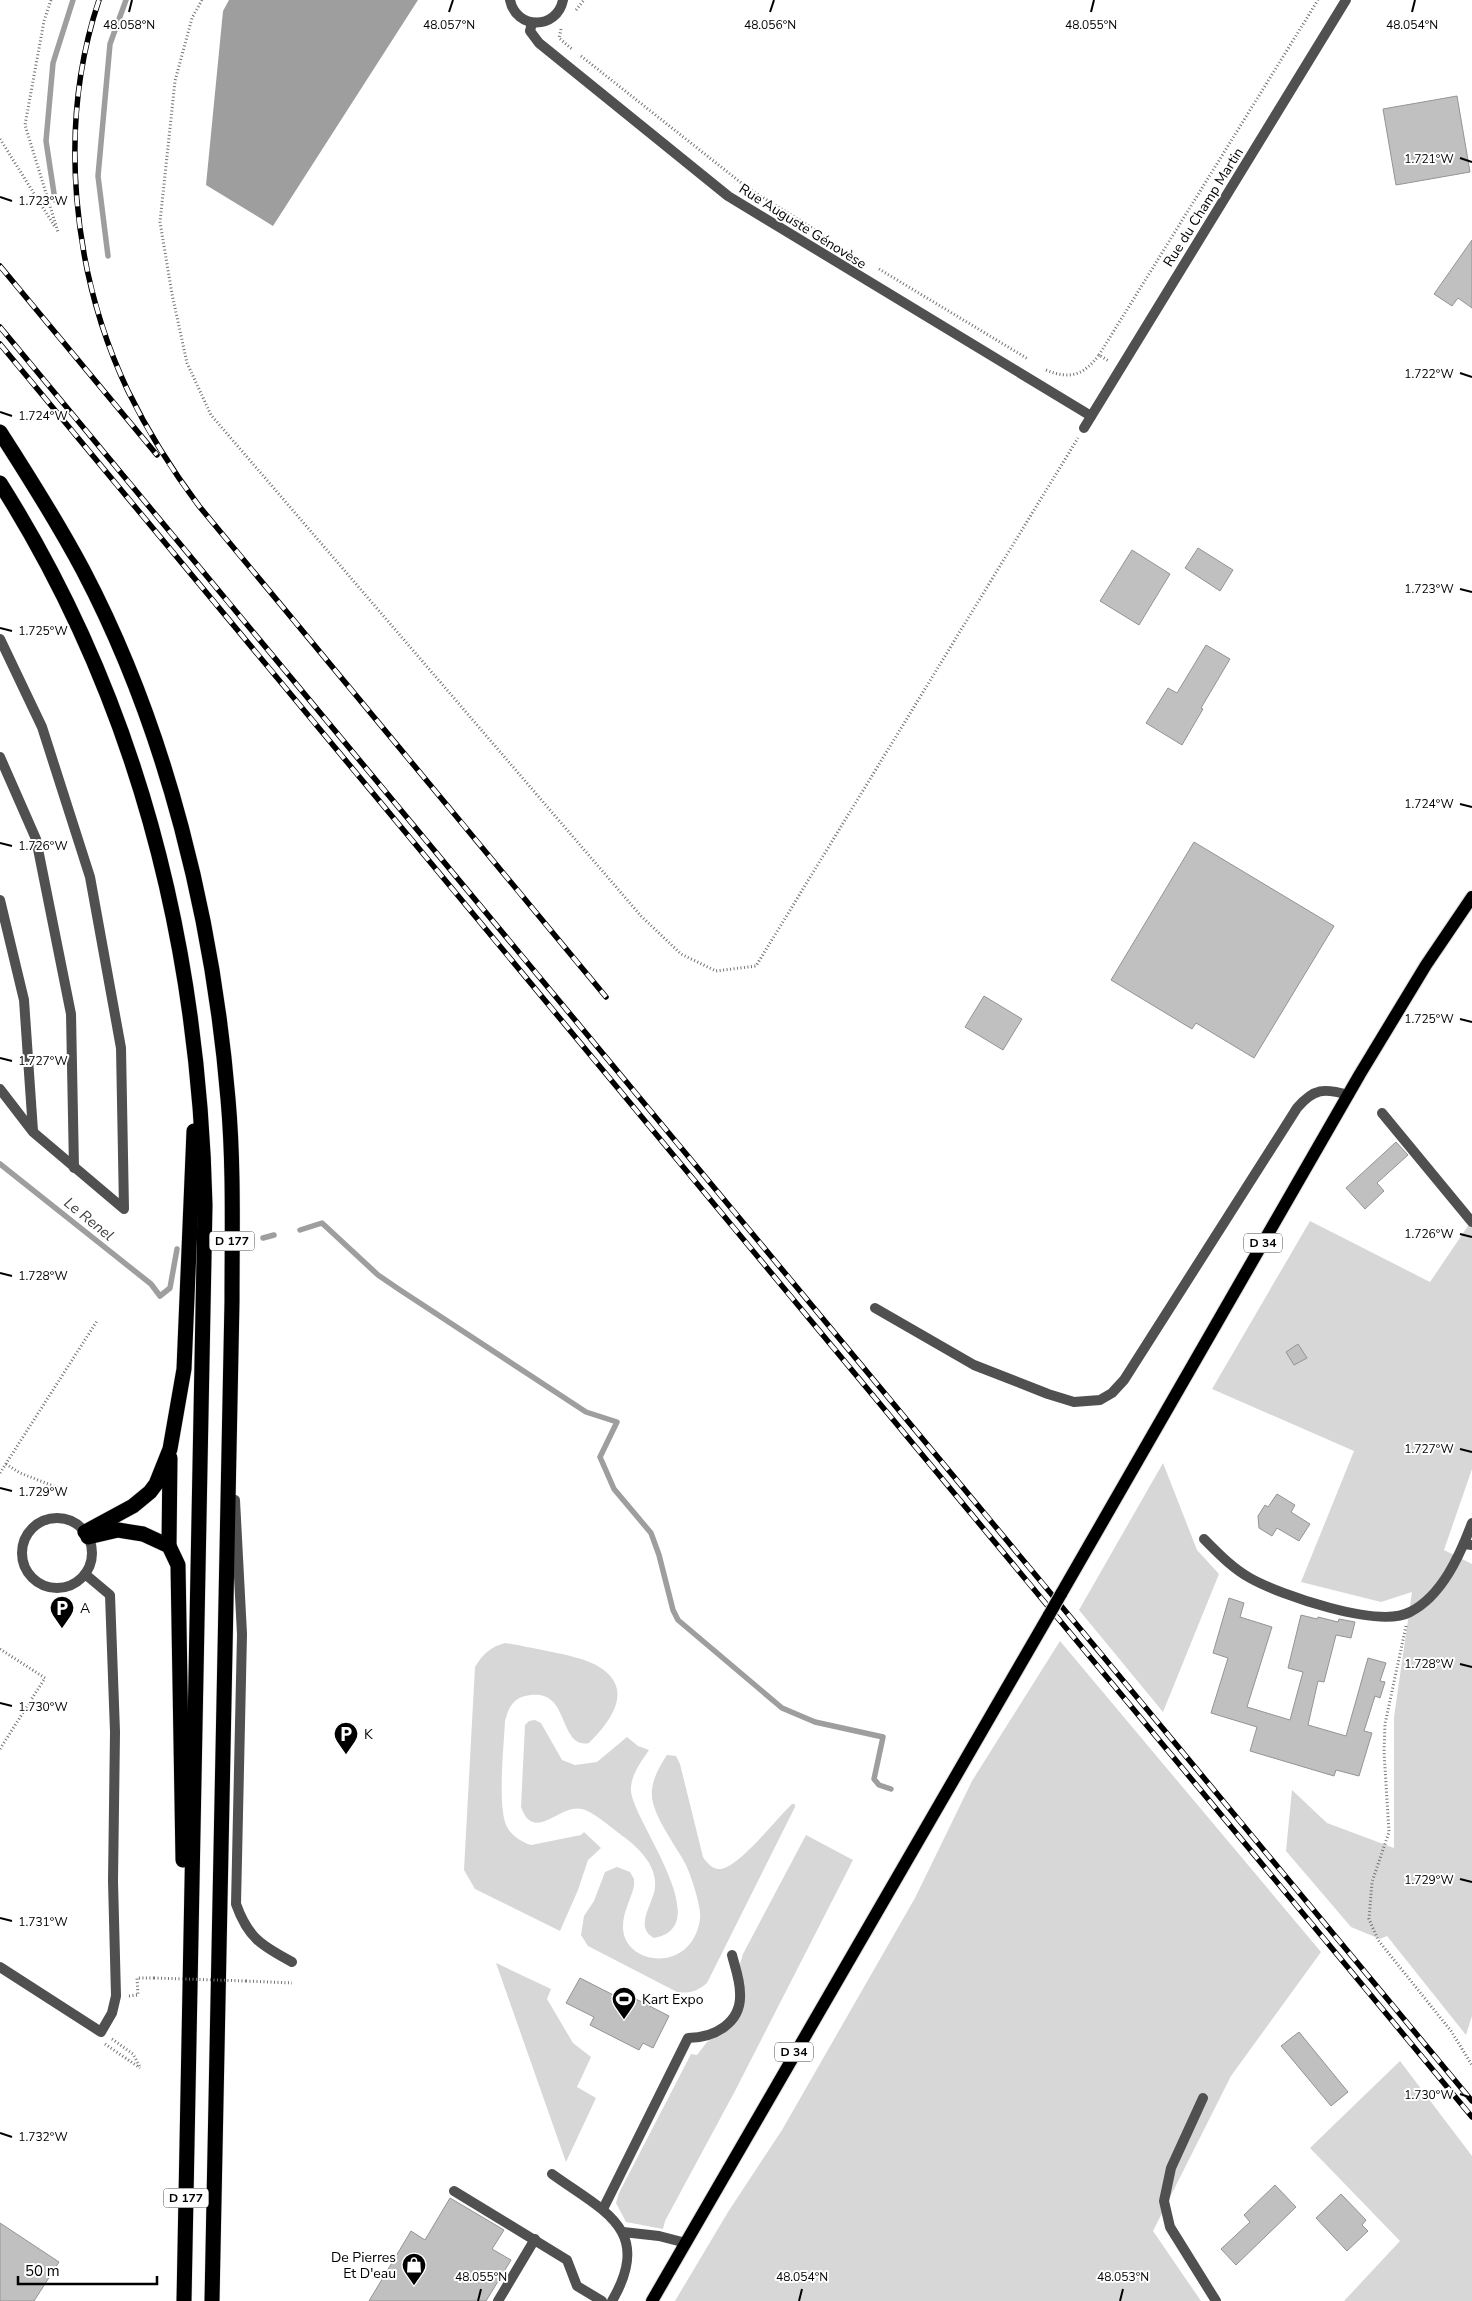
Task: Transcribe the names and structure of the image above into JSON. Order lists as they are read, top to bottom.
{
  "streets": {
    "highway": ["D 177"],
    "main road": ["D 34"],
    "street": ["Rue du Champ Martin", "Rue Auguste Génovèse"]
  },
  "crossings": [
    ["Rue du Champ Martin", "Rue Auguste Génovèse"]
  ],
  "water": ["Le Renel"],
  "places": {
    "parking": ["A", "K"],
    "sports": ["Kart Expo"],
    "shop": ["De Pierres Et D'eau"]
  },
  "scale_bar": "50 m",
  "coordinates": [
    "48.058°N",
    "48.057°N",
    "48.056°N",
    "48.055°N",
    "48.054°N",
    "1.721°W",
    "1.723°W",
    "1.722°W",
    "1.724°W",
    "1.725°W",
    "1.726°W",
    "1.727°W",
    "1.728°W",
    "1.729°W",
    "1.730°W",
    "1.731°W",
    "1.732°W",
    "48.053°N"
  ]
}
